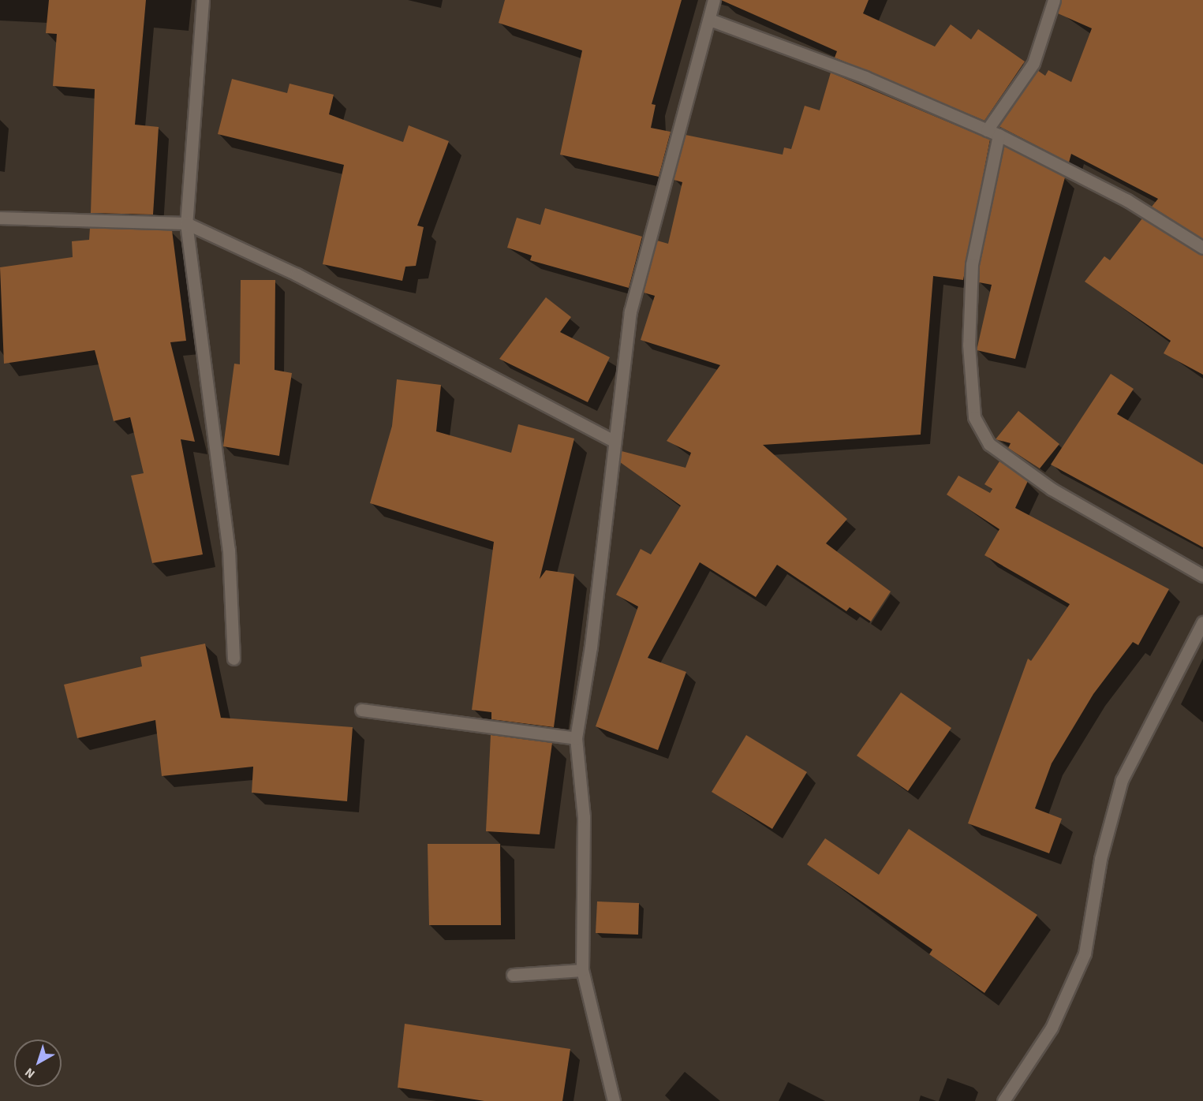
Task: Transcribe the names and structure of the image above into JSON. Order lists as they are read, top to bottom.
{
  "north": "bottom left"
}
